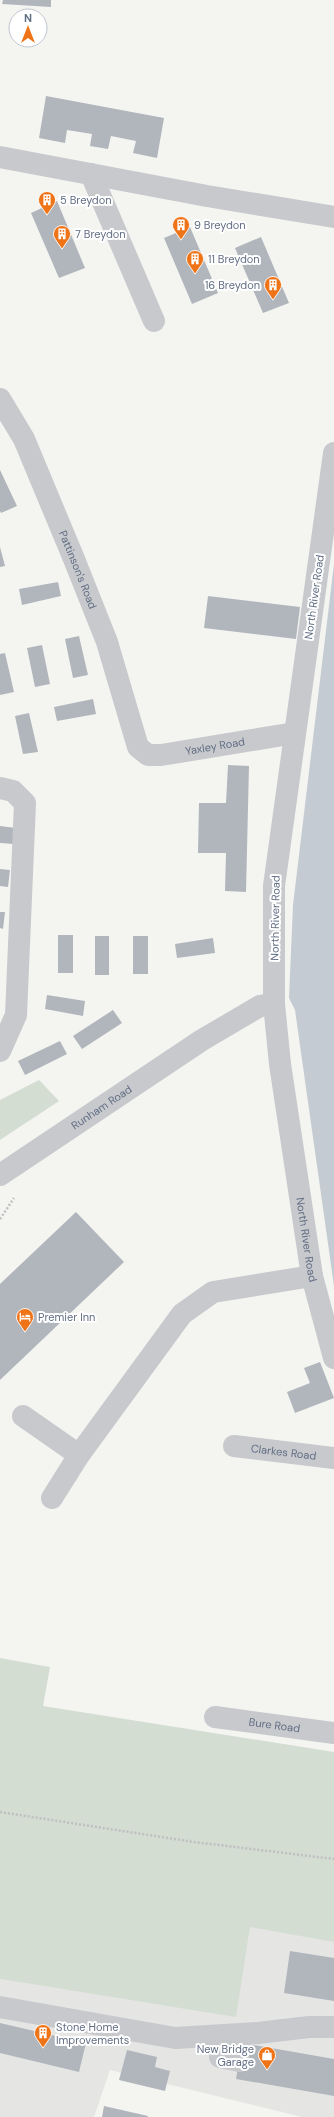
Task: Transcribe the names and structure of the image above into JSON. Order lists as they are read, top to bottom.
{
  "streets": {
    "street": [
      "Pattinson's Road",
      "North River Road",
      "Yaxley Road",
      "Runham Road",
      "Clarkes Road",
      "Bure Road"
    ]
  },
  "crossings": [
    ["Pattinson's Road", "Yaxley Road"],
    ["North River Road", "Yaxley Road"],
    ["North River Road", "Runham Road"]
  ],
  "places": {
    "building": [
      "5 Breydon",
      "9 Breydon",
      "7 Breydon",
      "11 Breydon",
      "16 Breydon",
      "Stone Home Improvements"
    ],
    "hotel": ["Premier Inn"],
    "shop": ["New Bridge Garage"]
  },
  "north": "top"
}
